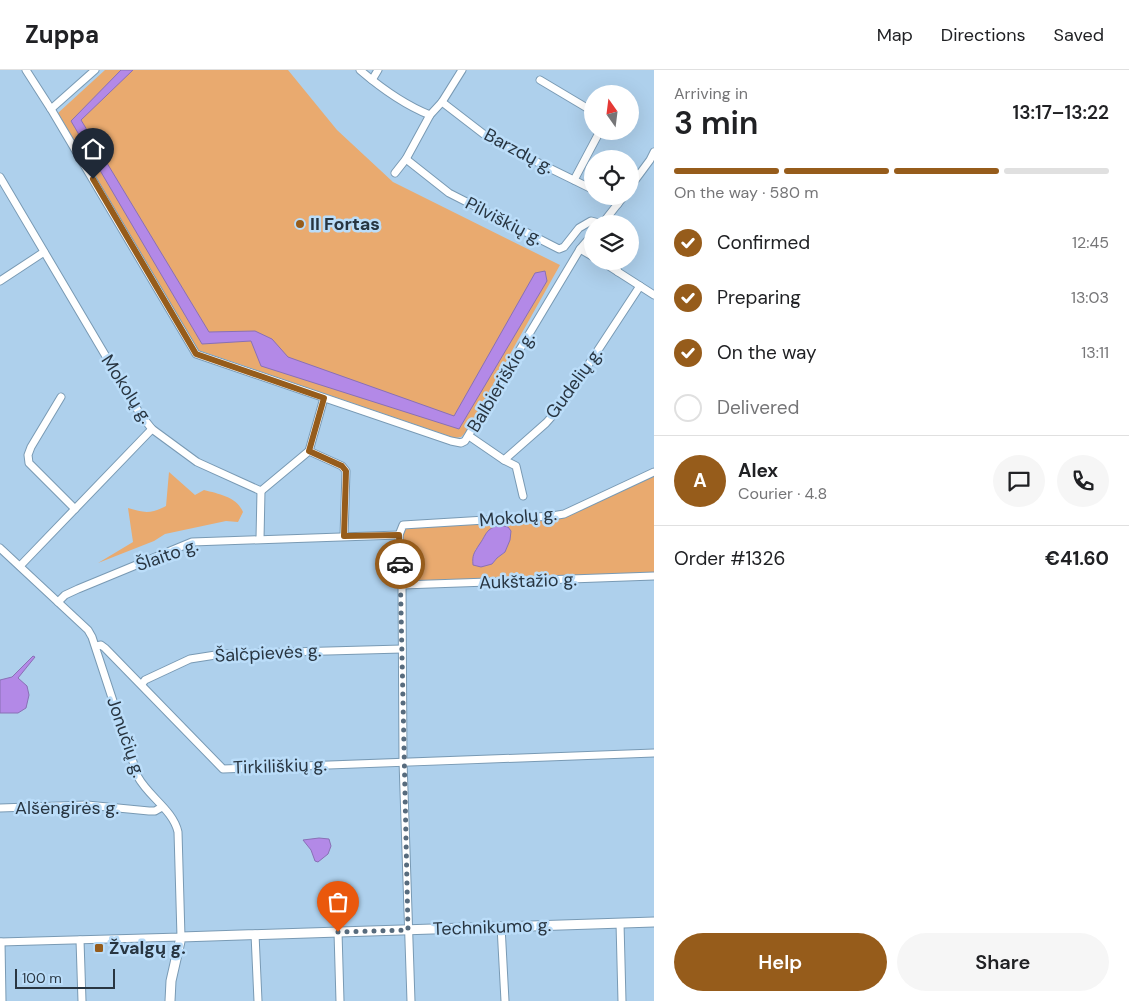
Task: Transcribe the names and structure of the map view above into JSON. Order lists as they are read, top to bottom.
{
  "streets": {
    "street": [
      "Barzdų g.",
      "Pilviškių g.",
      "Balbieriškio g.",
      "Gudelių g.",
      "Mokolų g.",
      "Šlaito g.",
      "Aukštažio g.",
      "Šalčpievės g.",
      "Jonučių g.",
      "Tirkiliškių g.",
      "Alšėngirės g.",
      "Technikumo g."
    ]
  },
  "crossings": [
    ["Šlaito g.", "Tirkiliškių g."],
    ["Šalčpievės g.", "Tirkiliškių g."],
    ["Jonučių g.", "Tirkiliškių g."],
    ["Jonučių g.", "Alšėngirės g."],
    ["Jonučių g.", "Technikumo g."]
  ],
  "places": {
    "other": ["II Fortas"],
    "transit": ["Žvalgų g."]
  },
  "scale_bar": "100 m",
  "north": "top",
  "page": {
    "header": "Zuppa",
    "nav": ["Map", "Directions", "Saved"],
    "heading": ["3 min", "Arriving in", "13:17–13:22"],
    "panel": [
      "Alex",
      "Courier · 4.8",
      "Order #1326",
      "€41.60"
    ],
    "bar": "On the way · 580 m",
    "list": [
      ["Confirmed", "12:45"],
      ["Preparing", "13:03"],
      ["On the way", "13:11"],
      "Delivered"
    ],
    "round": "A",
    "buttons": ["Help", "Share"],
    "scale": "100 m"
  }
}
